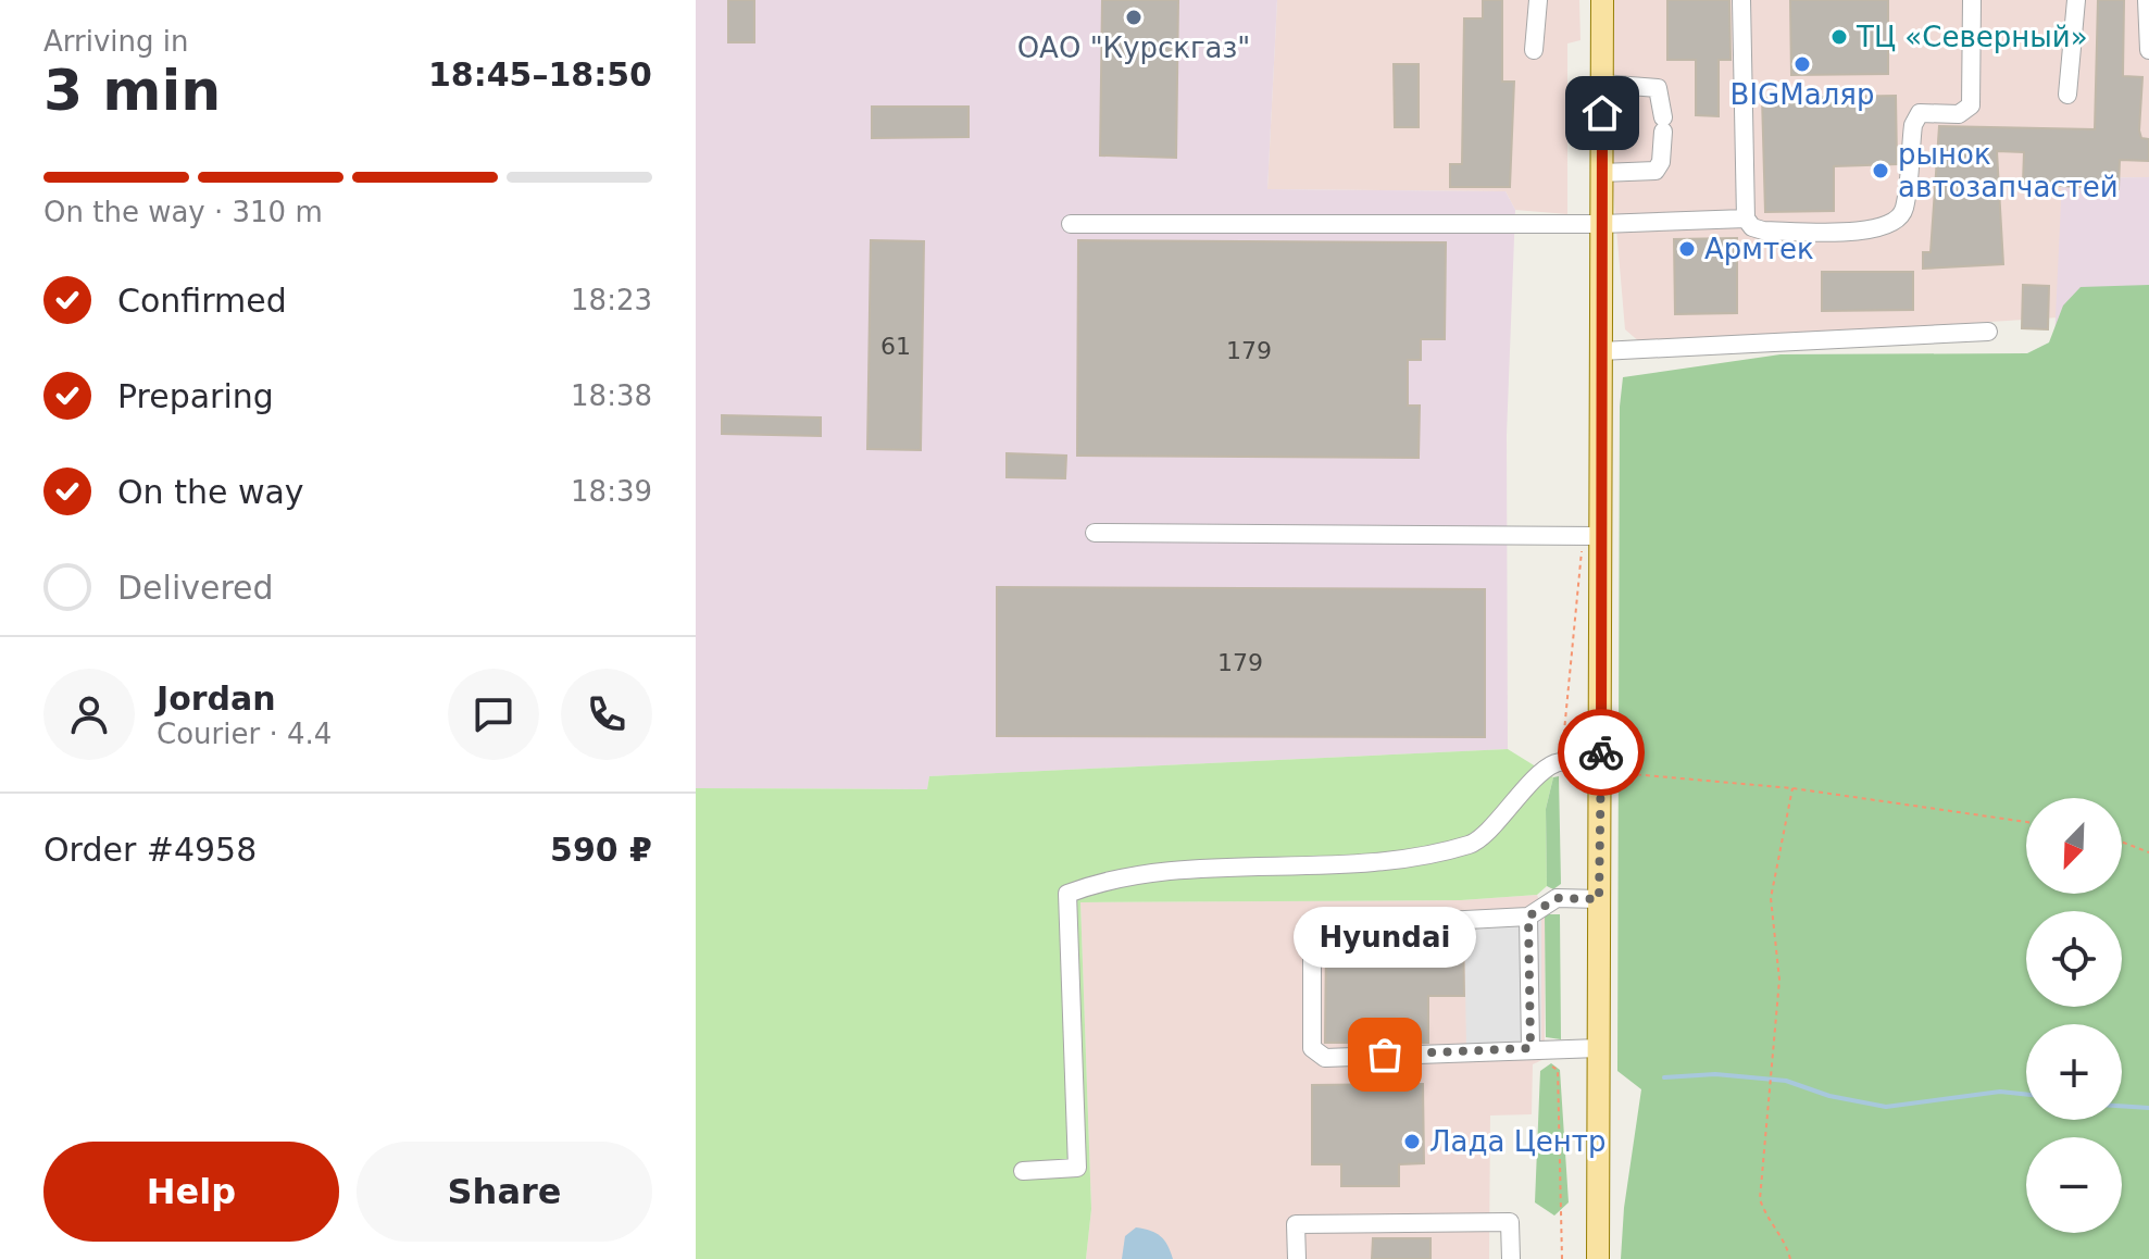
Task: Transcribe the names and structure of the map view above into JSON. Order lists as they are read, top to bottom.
{
  "places": [
    "ОАО \"Курскгаз\"",
    "ТЦ «Северный»",
    "BIGМаляр",
    "рынок автозапчастей",
    "Армтек",
    "Hyundai",
    "Лада Центр"
  ],
  "house_numbers": ["61", "179", "179"],
  "north": "bottom left",
  "page": {
    "heading": ["3 min", "Arriving in", "18:45–18:50"],
    "panel": [
      "Jordan",
      "Courier · 4.4",
      "Order #4958",
      "590 ₽"
    ],
    "bar": "On the way · 310 m",
    "list": [
      ["Confirmed", "18:23"],
      ["Preparing", "18:38"],
      ["On the way", "18:39"],
      "Delivered"
    ],
    "map_buttons": ["+", "−"],
    "bubble": "Hyundai",
    "buttons": ["Help", "Share"]
  }
}
